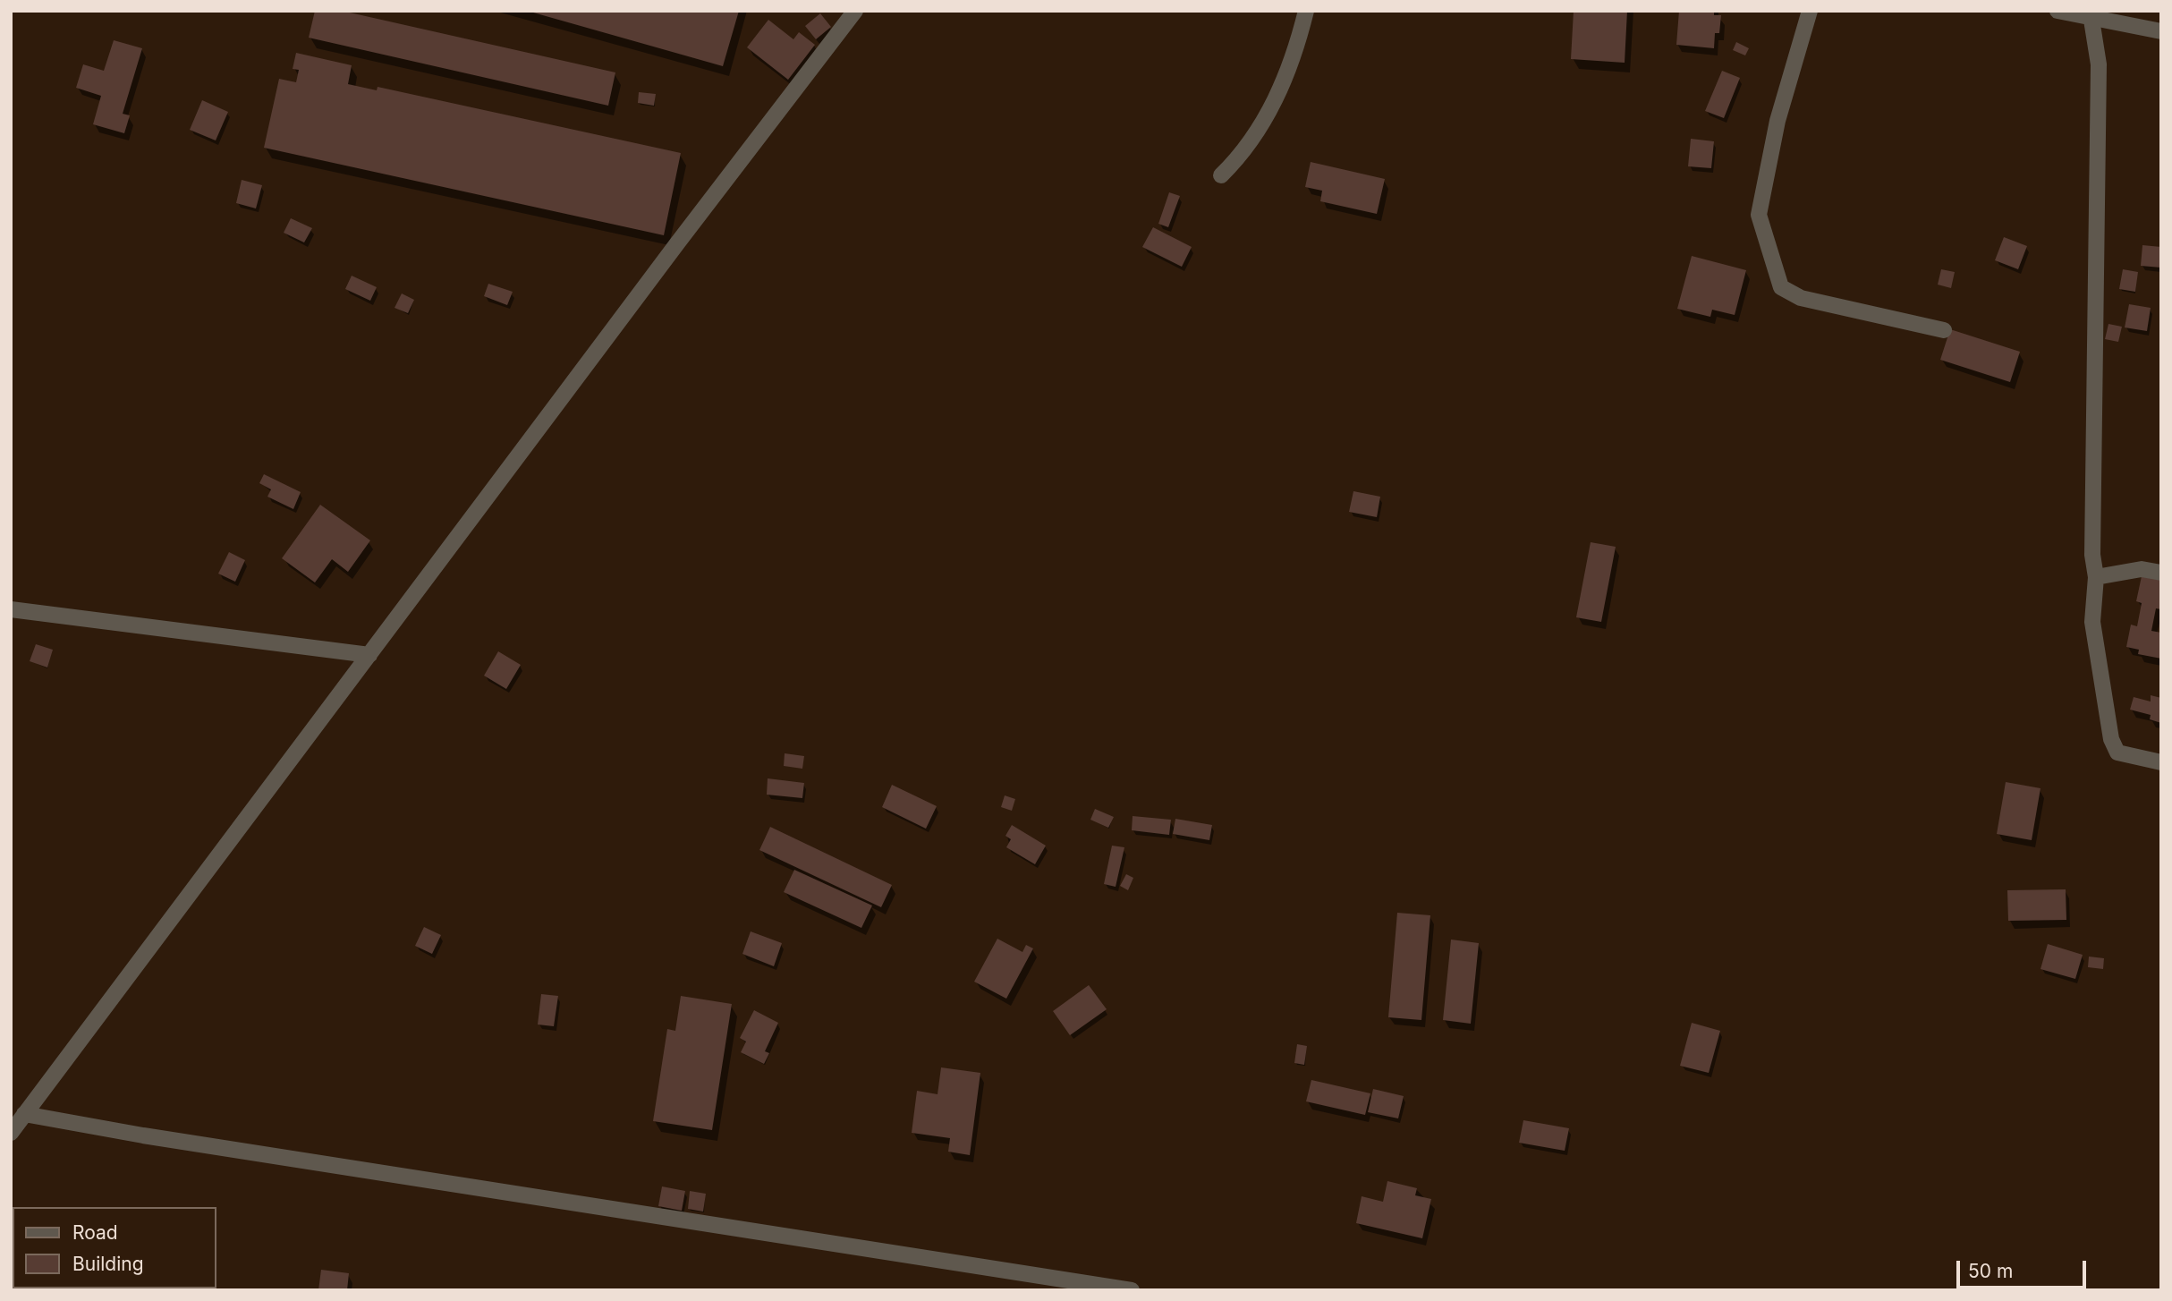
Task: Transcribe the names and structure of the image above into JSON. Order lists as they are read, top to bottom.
{
  "legend": ["Road", "Building"],
  "scale_bar": "50 m"
}
